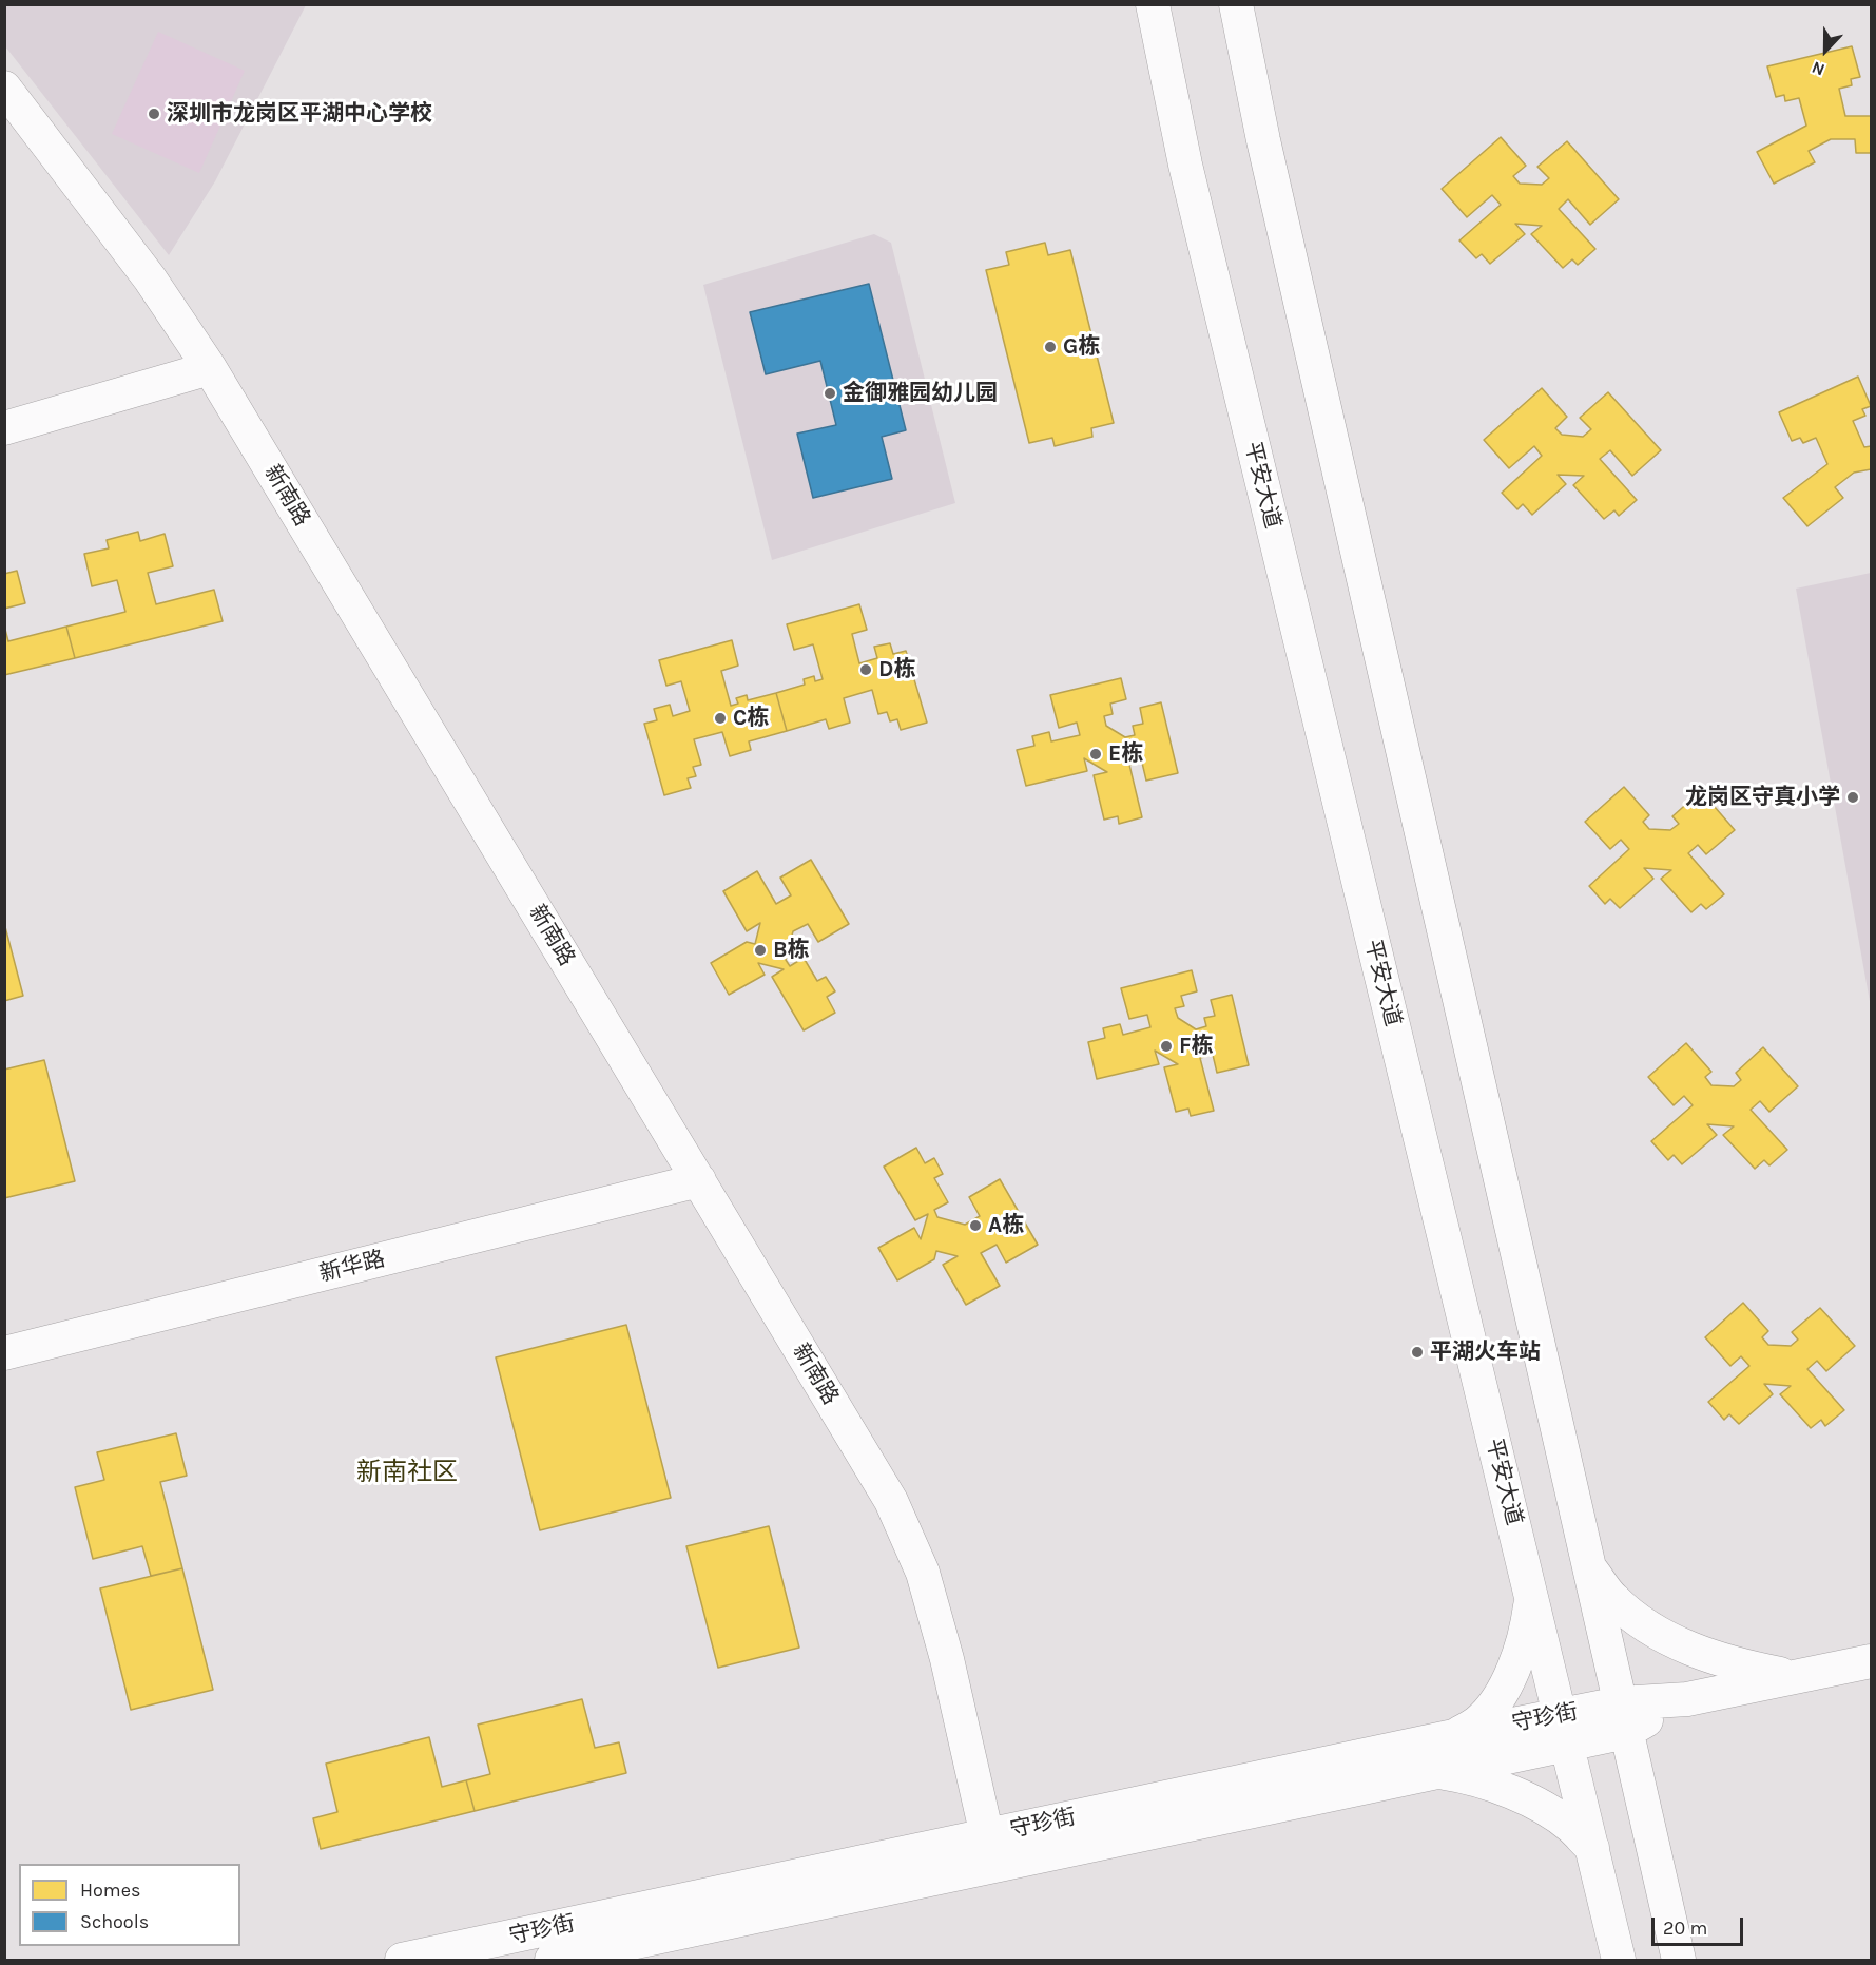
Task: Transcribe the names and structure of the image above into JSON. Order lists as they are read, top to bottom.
{
  "streets": {
    "street": [
      "平安大道",
      "新南路",
      "新华路",
      "守珍街"
    ]
  },
  "crossings": [
    ["平安大道", "守珍街"],
    ["新南路", "新华路"],
    ["新南路", "守珍街"]
  ],
  "districts": ["新南社区"],
  "places": [
    "深圳市龙岗区平湖中心学校",
    "G栋",
    "金御雅园幼儿园",
    "D栋",
    "C栋",
    "E栋",
    "龙岗区守真小学",
    "B栋",
    "F栋",
    "A栋",
    "平湖火车站"
  ],
  "legend": ["Homes", "Schools"],
  "scale_bar": "20 m",
  "north": "bottom"
}
